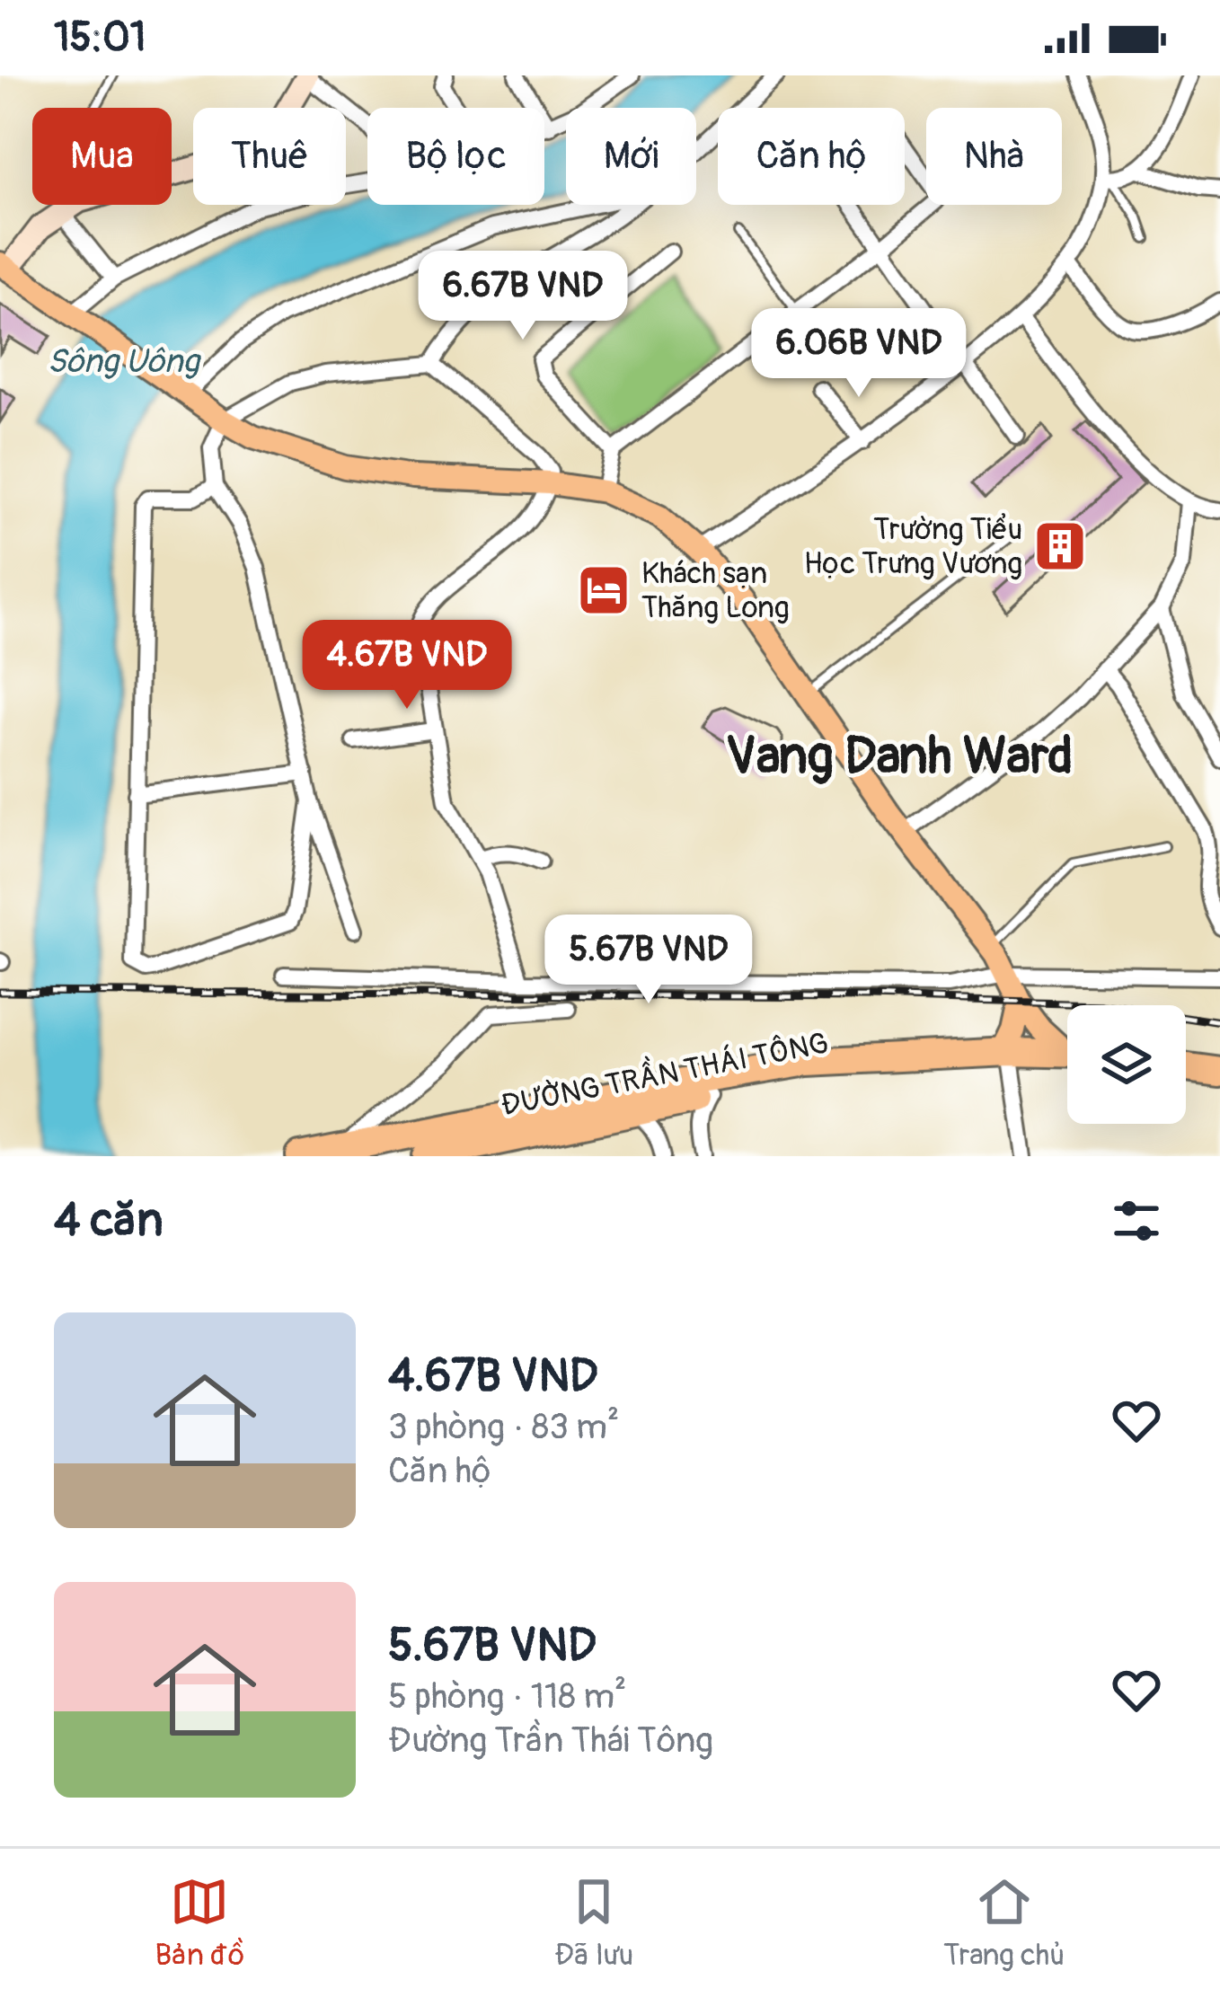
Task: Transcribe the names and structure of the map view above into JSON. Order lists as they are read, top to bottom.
{
  "streets": {
    "highway": ["ĐƯỜNG TRẦN THÁI TÔNG"]
  },
  "districts": ["Vang Danh Ward"],
  "water": ["Sông Uông"],
  "places": {
    "building": ["Trường Tiểu Học Trưng Vương"],
    "hotel": ["Khách sạn Thăng Long"]
  },
  "page": {
    "status": "15:01",
    "chip": [
      "Mua",
      "Thuê",
      "Bộ lọc",
      "Mới",
      "Căn hộ",
      "Nhà"
    ],
    "price": [
      "6.67B VND",
      "6.06B VND",
      "4.67B VND",
      "5.67B VND"
    ],
    "heading": "4 căn",
    "list": [
      {
        "name": "4.67B VND",
        "note": "3 phòng · 83 m² · Căn hộ"
      },
      {
        "name": "5.67B VND",
        "note": "5 phòng · 118 m² · Đường Trần Thái Tông"
      }
    ],
    "tabs": ["Bản đồ", "Đã lưu", "Trang chủ"]
  }
}
